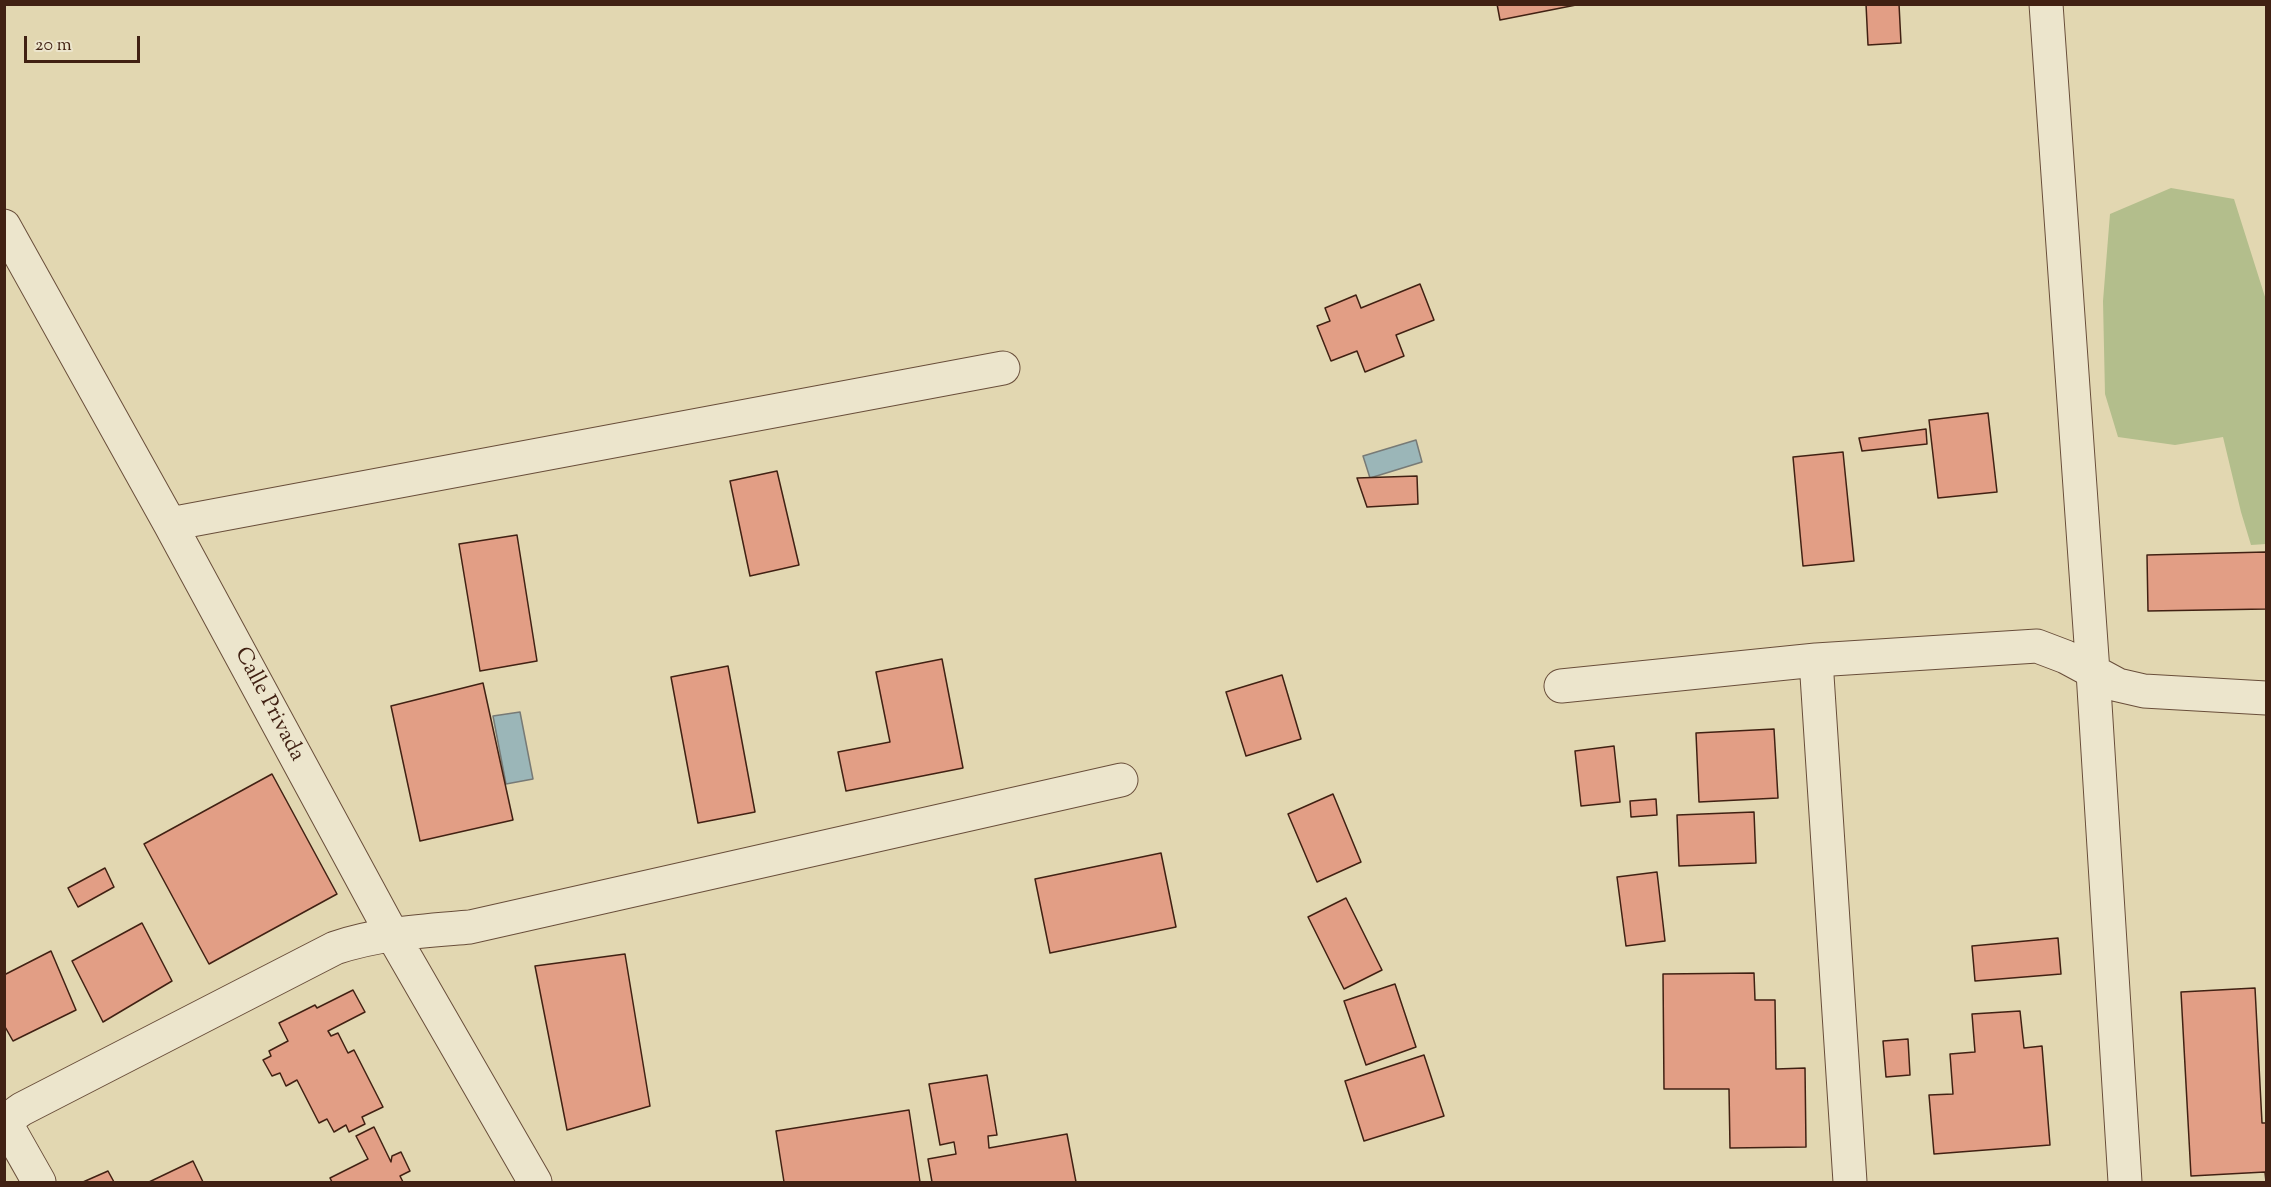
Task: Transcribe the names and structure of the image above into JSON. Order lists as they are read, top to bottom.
{
  "streets": {
    "street": ["Calle Privada"]
  },
  "scale_bar": "20 m"
}
